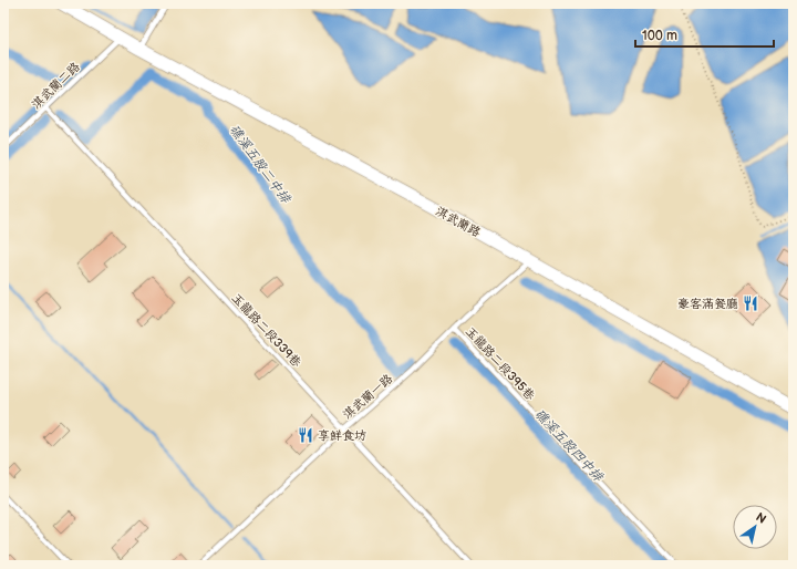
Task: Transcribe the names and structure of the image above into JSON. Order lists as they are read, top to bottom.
{
  "streets": {
    "street": ["淇武蘭路"],
    "lane": [
      "淇武蘭二路",
      "玉龍路二段339巷",
      "玉龍路二段395巷",
      "淇武蘭一路"
    ]
  },
  "crossings": [
    ["淇武蘭二路", "淇武蘭路"],
    ["淇武蘭二路", "玉龍路二段339巷"],
    ["淇武蘭路", "淇武蘭一路"],
    ["玉龍路二段339巷", "淇武蘭一路"],
    ["玉龍路二段395巷", "淇武蘭一路"]
  ],
  "water": ["礁溪五股二中排", "礁溪五股四中排"],
  "places": {
    "restaurant": ["豪客滿餐廳", "享鮮食坊"]
  },
  "scale_bar": "100 m",
  "north": "top right"
}
